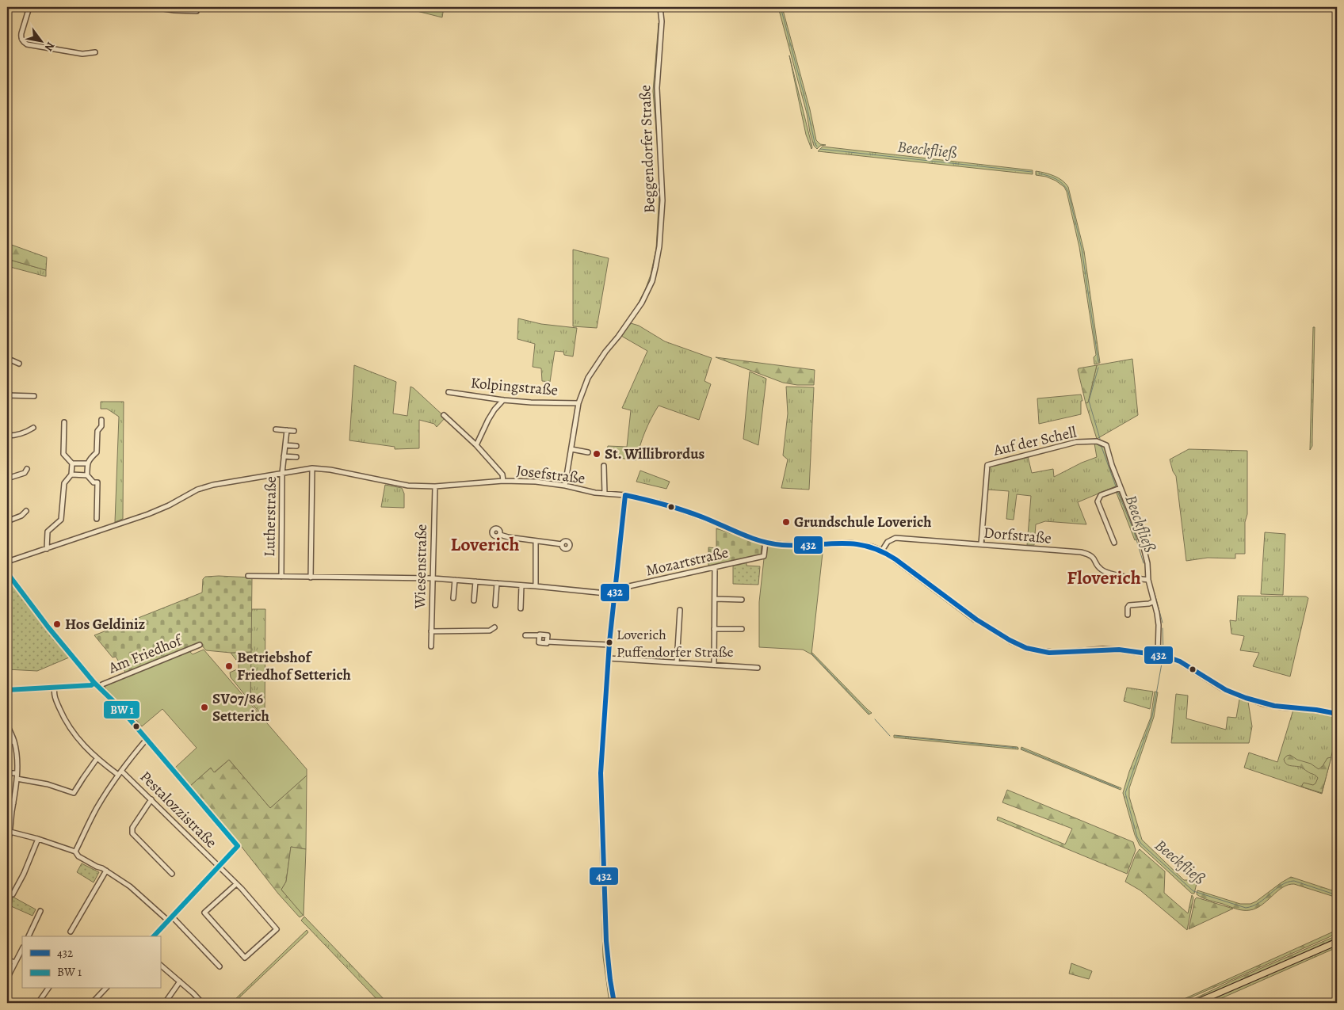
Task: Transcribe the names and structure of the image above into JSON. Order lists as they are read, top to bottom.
{
  "streets": {
    "street": [
      "Beggendorfer Straße",
      "Kolpingstraße",
      "Auf der Schell",
      "Josefstraße",
      "Lutherstraße",
      "Dorfstraße",
      "Mozartstraße",
      "Wiesenstraße",
      "Am Friedhof",
      "Pestalozzistraße"
    ]
  },
  "crossings": [
    ["Beggendorfer Straße", "Kolpingstraße"],
    ["Beggendorfer Straße", "Josefstraße"],
    ["Auf der Schell", "Dorfstraße"],
    ["Josefstraße", "Lutherstraße"],
    ["Josefstraße", "Dorfstraße"],
    ["Josefstraße", "Mozartstraße"],
    ["Josefstraße", "Wiesenstraße"],
    ["Lutherstraße", "Mozartstraße"],
    ["Mozartstraße", "Wiesenstraße"]
  ],
  "districts": ["Loverich", "Floverich"],
  "water": ["Beeckfließ"],
  "places": [
    "St. Willibrordus",
    "Grundschule Loverich",
    "Hos Geldiniz",
    "Loverich Puffendorfer Straße",
    "Betriebshof Friedhof Setterich",
    "SV07/86 Setterich"
  ],
  "lines": ["transit line 432"],
  "legend": ["432", "BW 1"],
  "north": "bottom right"
}
